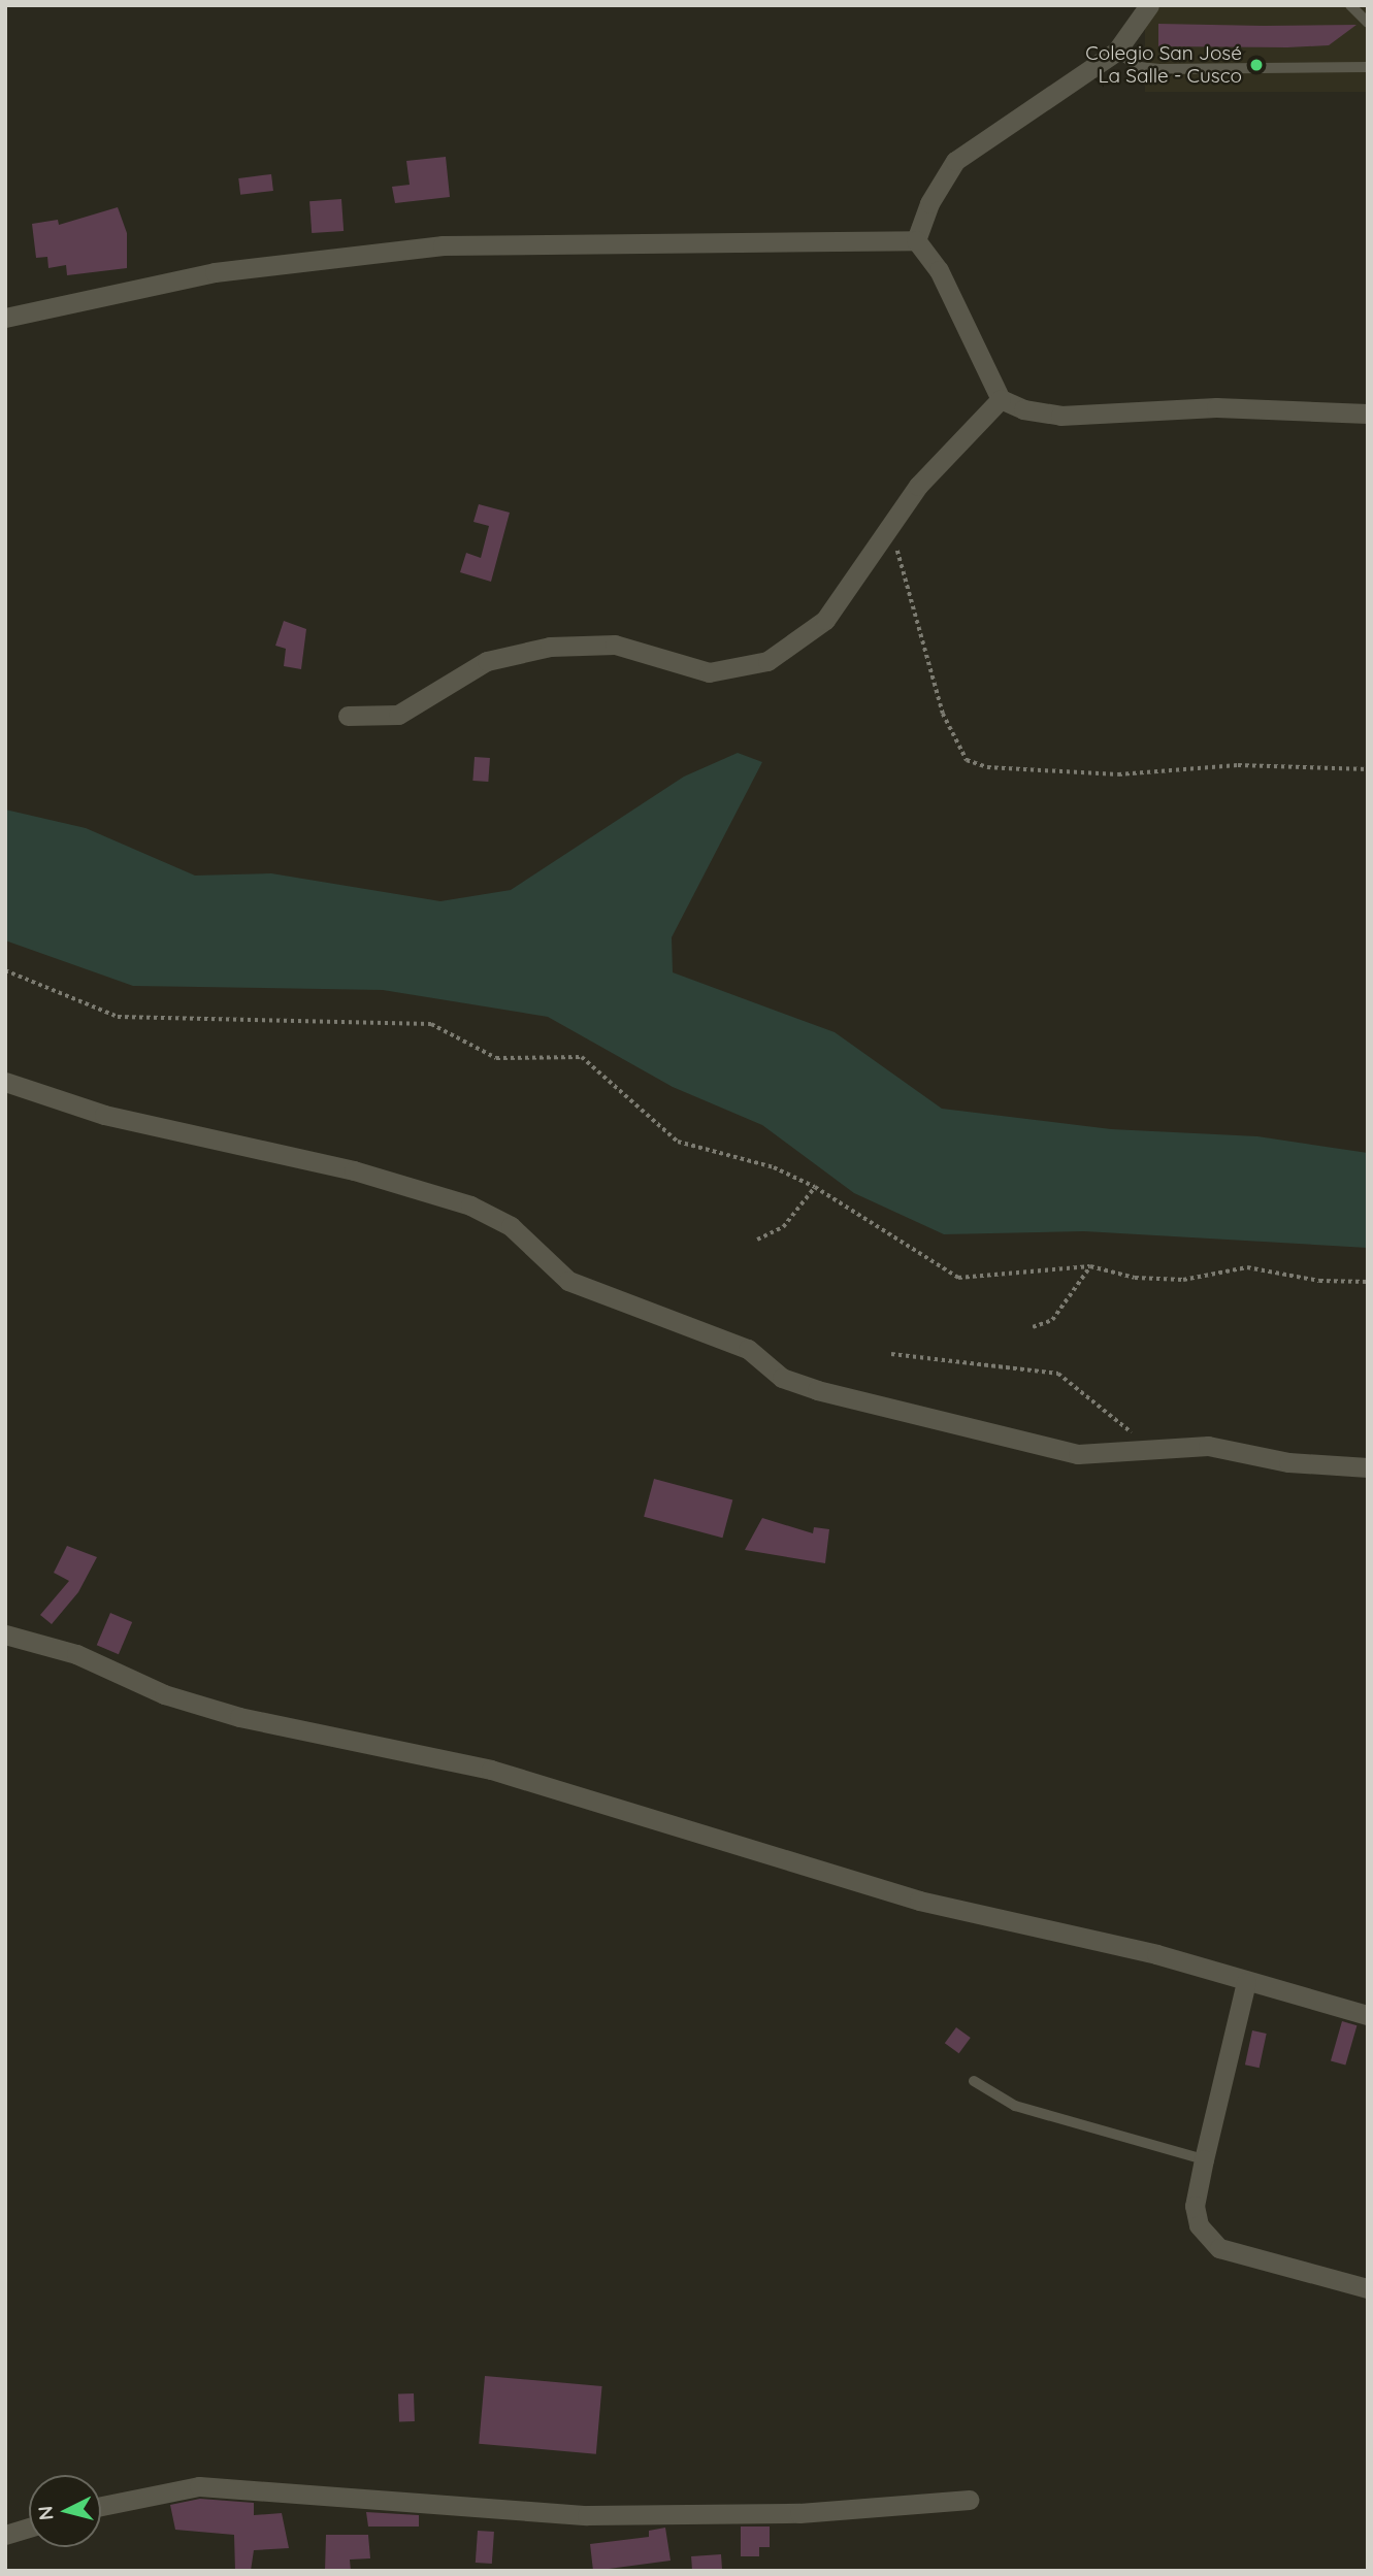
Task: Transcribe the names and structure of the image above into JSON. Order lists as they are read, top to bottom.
{
  "places": ["Colegio San José La Salle - Cusco"],
  "north": "left"
}
